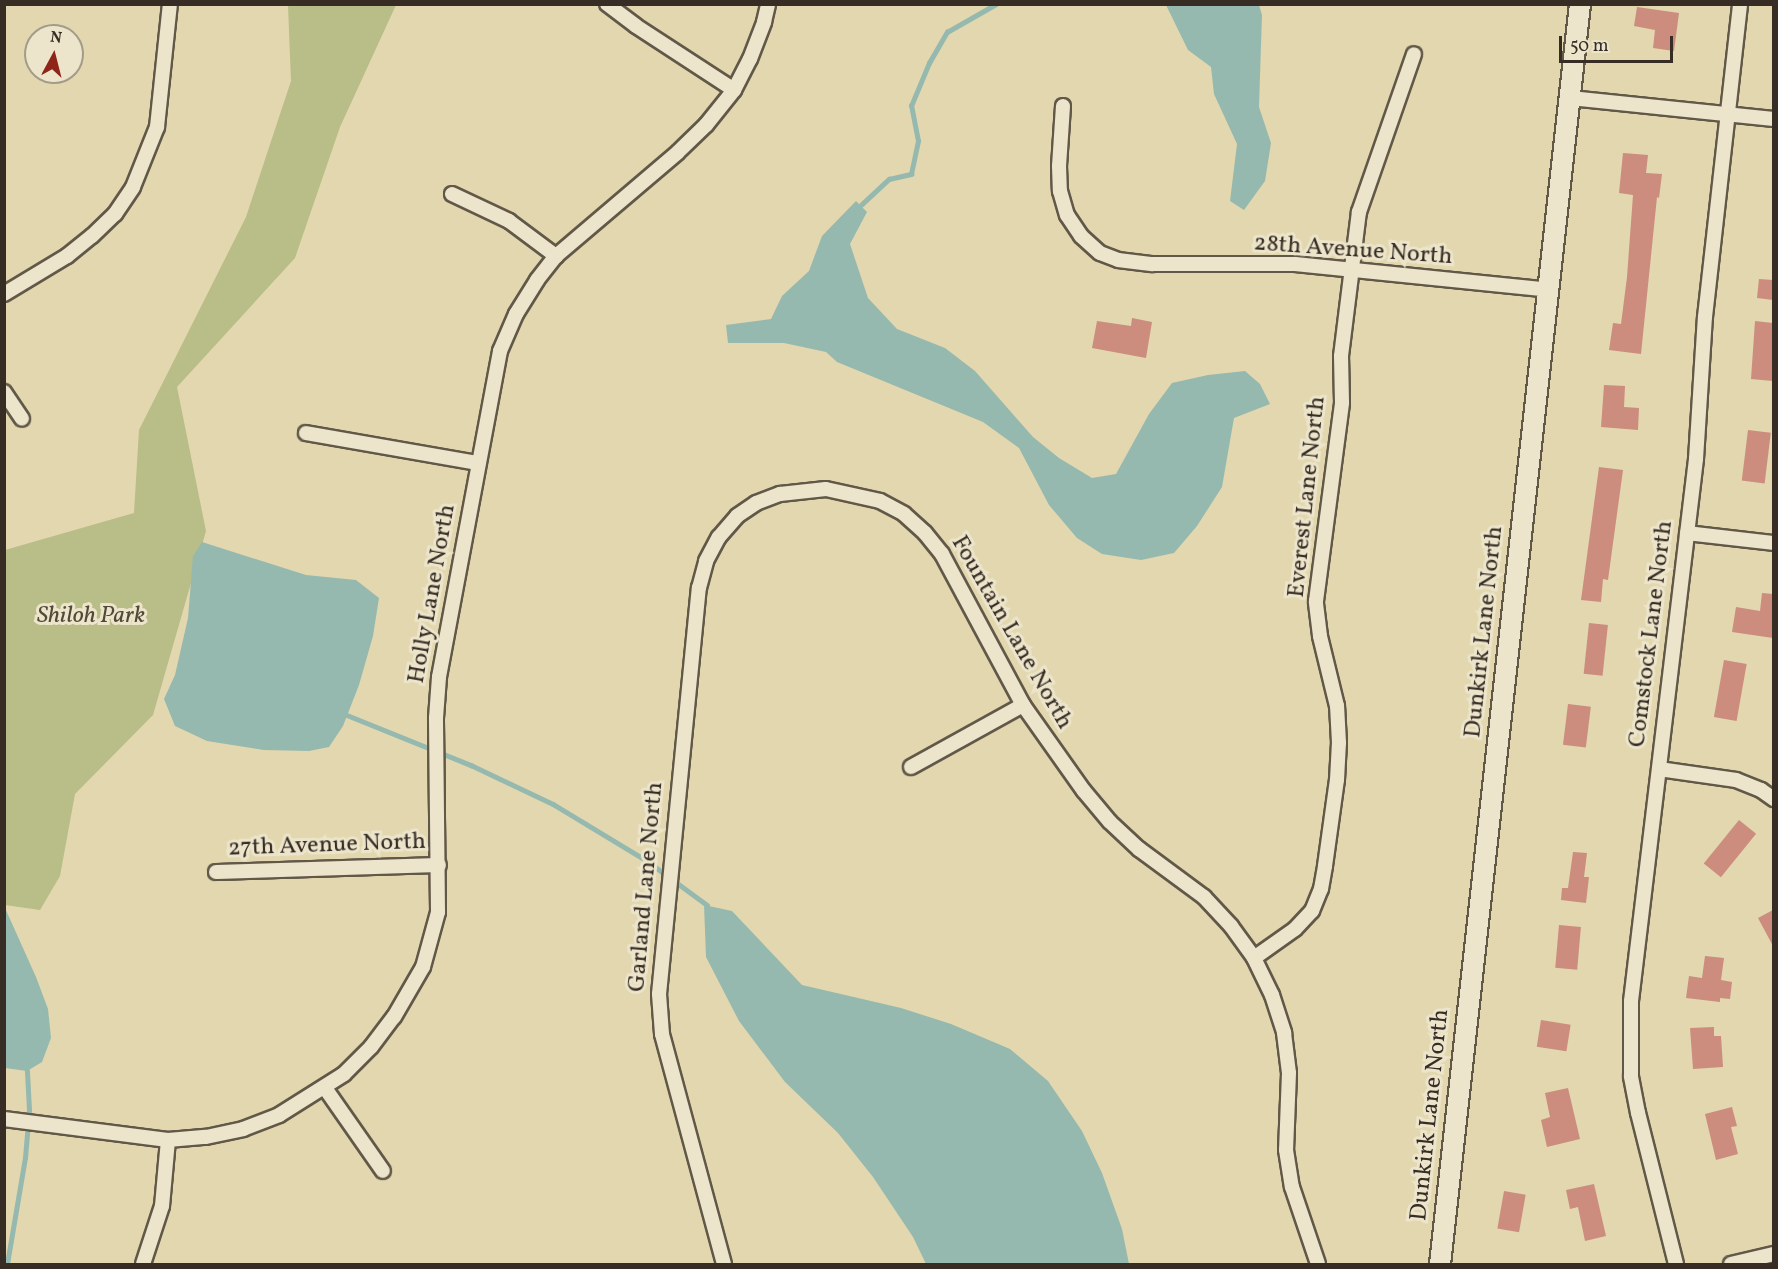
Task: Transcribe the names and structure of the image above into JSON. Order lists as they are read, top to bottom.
{
  "streets": {
    "street": [
      "28th Avenue North",
      "Everest Lane North",
      "Holly Lane North",
      "Dunkirk Lane North",
      "Fountain Lane North",
      "Comstock Lane North",
      "27th Avenue North",
      "Garland Lane North"
    ]
  },
  "crossings": [
    ["28th Avenue North", "Everest Lane North"],
    ["28th Avenue North", "Dunkirk Lane North"],
    ["Everest Lane North", "Fountain Lane North"],
    ["Holly Lane North", "27th Avenue North"],
    ["Fountain Lane North", "Garland Lane North"]
  ],
  "parks": ["Shiloh Park"],
  "scale_bar": "50 m",
  "north": "top"
}
